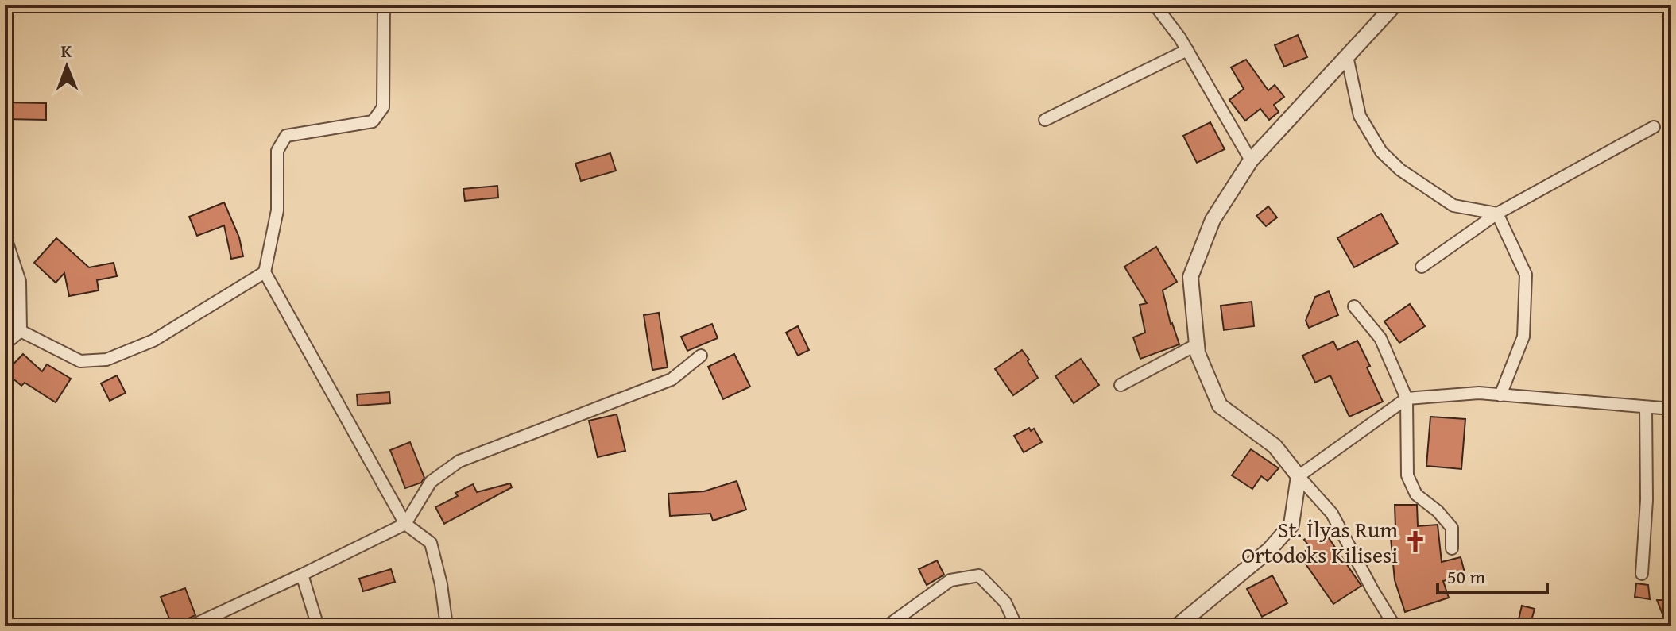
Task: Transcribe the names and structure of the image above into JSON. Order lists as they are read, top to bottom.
{
  "places": {
    "church": ["St. İlyas Rum Ortodoks Kilisesi"]
  },
  "scale_bar": "50 m",
  "north": "top"
}
